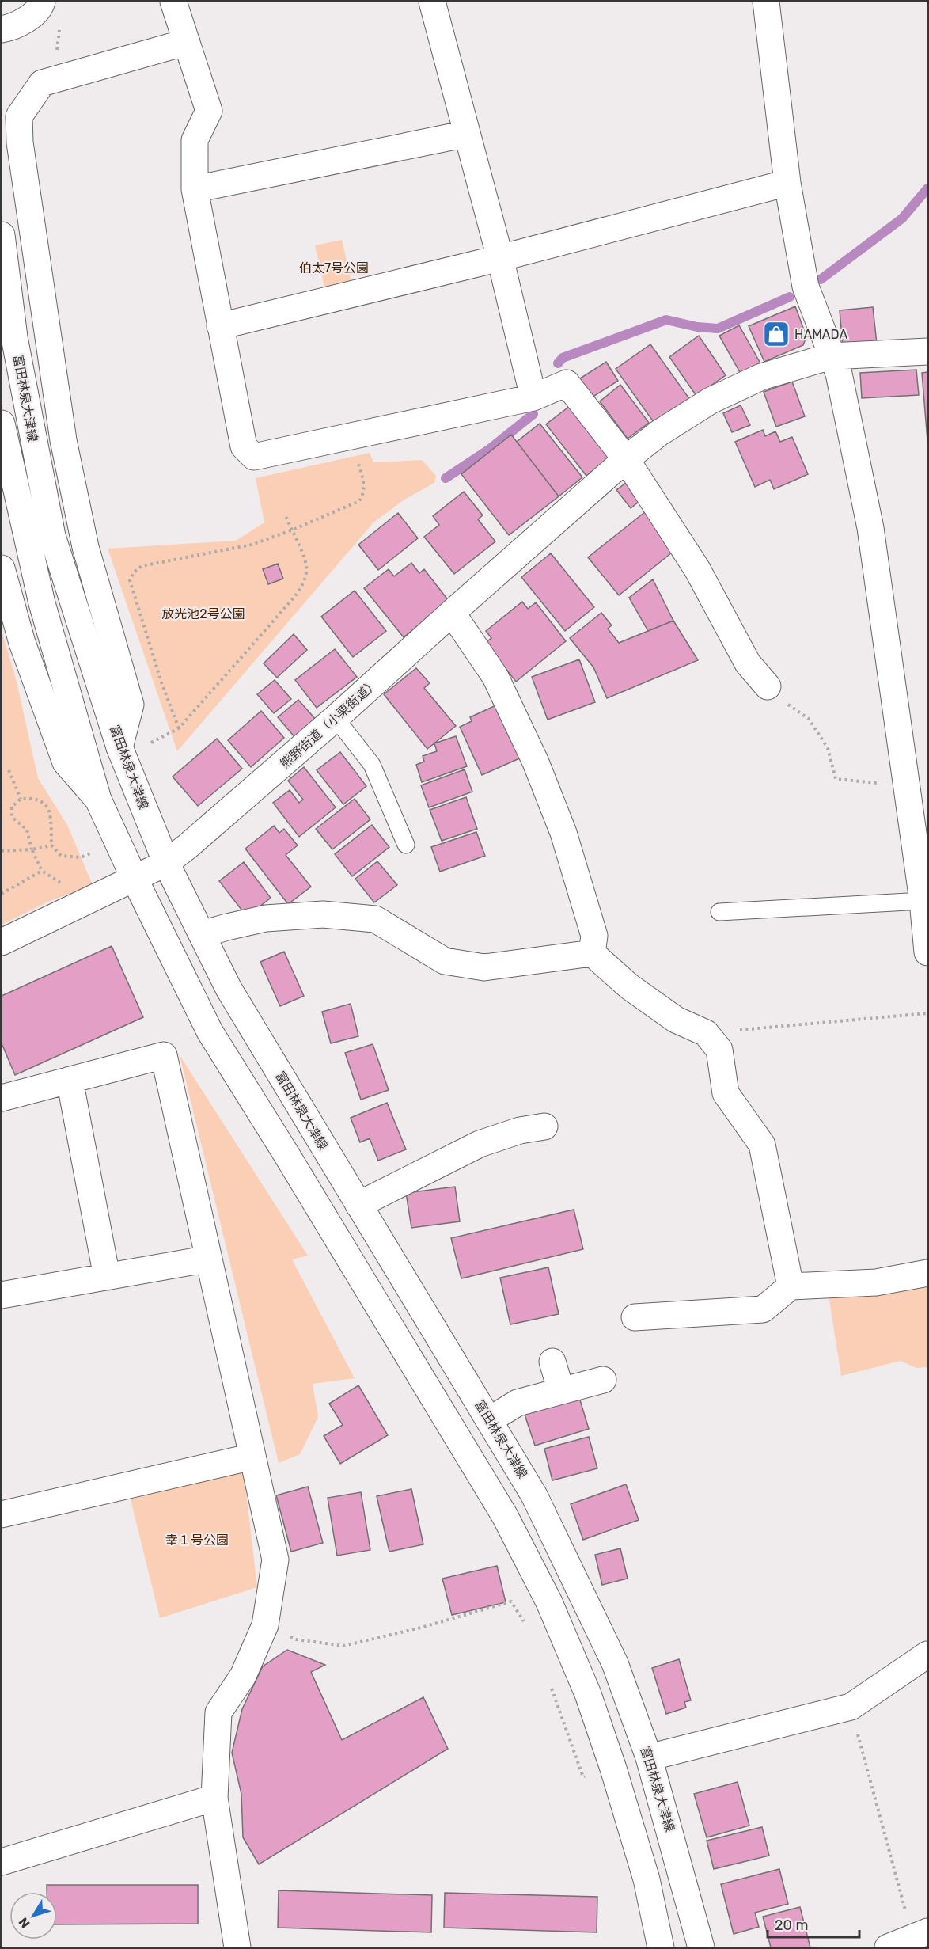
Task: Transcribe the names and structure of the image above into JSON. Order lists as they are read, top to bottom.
{
  "streets": {
    "street": ["富田林泉大津線", "熊野街道（小栗街道）"]
  },
  "crossings": [
    ["富田林泉大津線", "熊野街道（小栗街道）"]
  ],
  "parks": ["伯太7号公園", "放光池2号公園", "幸１号公園"],
  "places": {
    "shop": ["HAMADA"]
  },
  "scale_bar": "20 m",
  "north": "bottom left"
}
